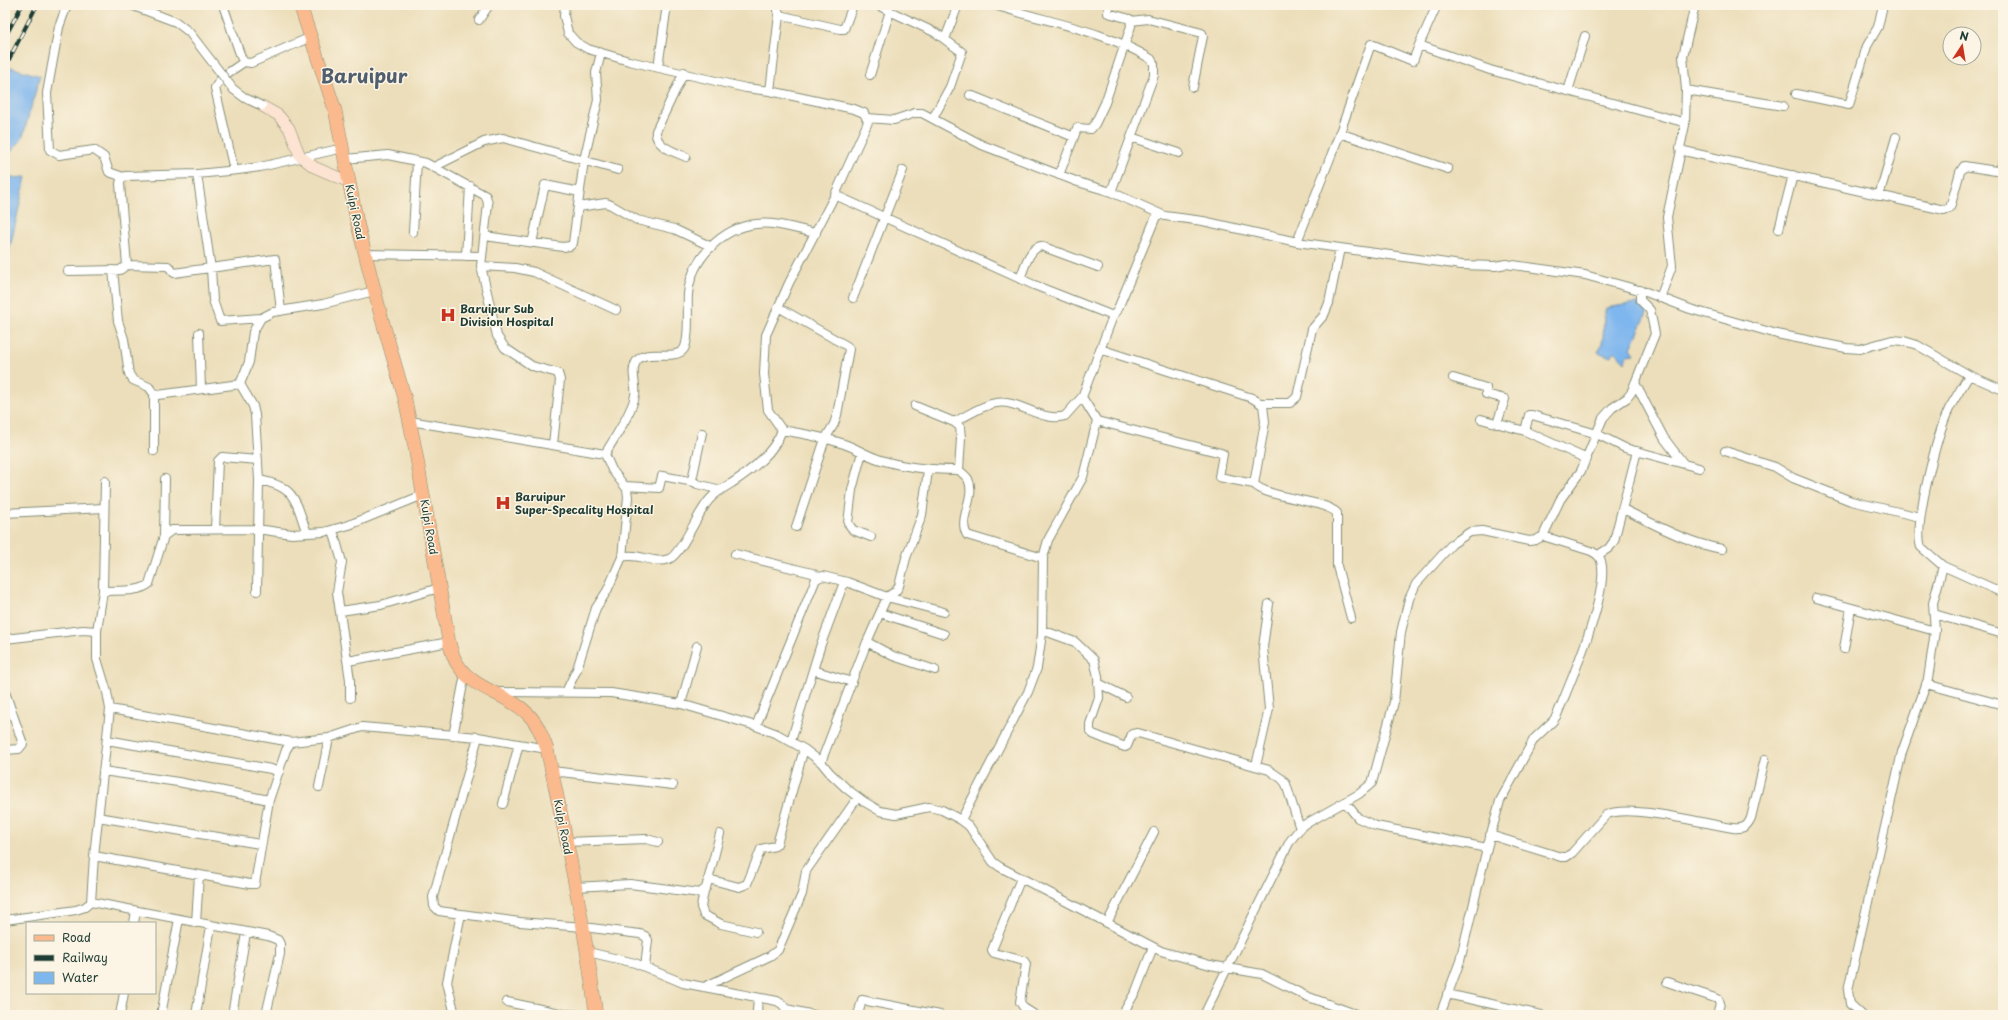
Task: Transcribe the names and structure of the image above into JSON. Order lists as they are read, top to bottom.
{
  "streets": {
    "main road": ["Kulpi Road"]
  },
  "districts": ["Baruipur"],
  "places": {
    "hospital": ["Baruipur Sub Division Hospital", "Baruipur Super-Specality Hospital"]
  },
  "legend": ["Road", "Railway", "Water"],
  "north": "top"
}
